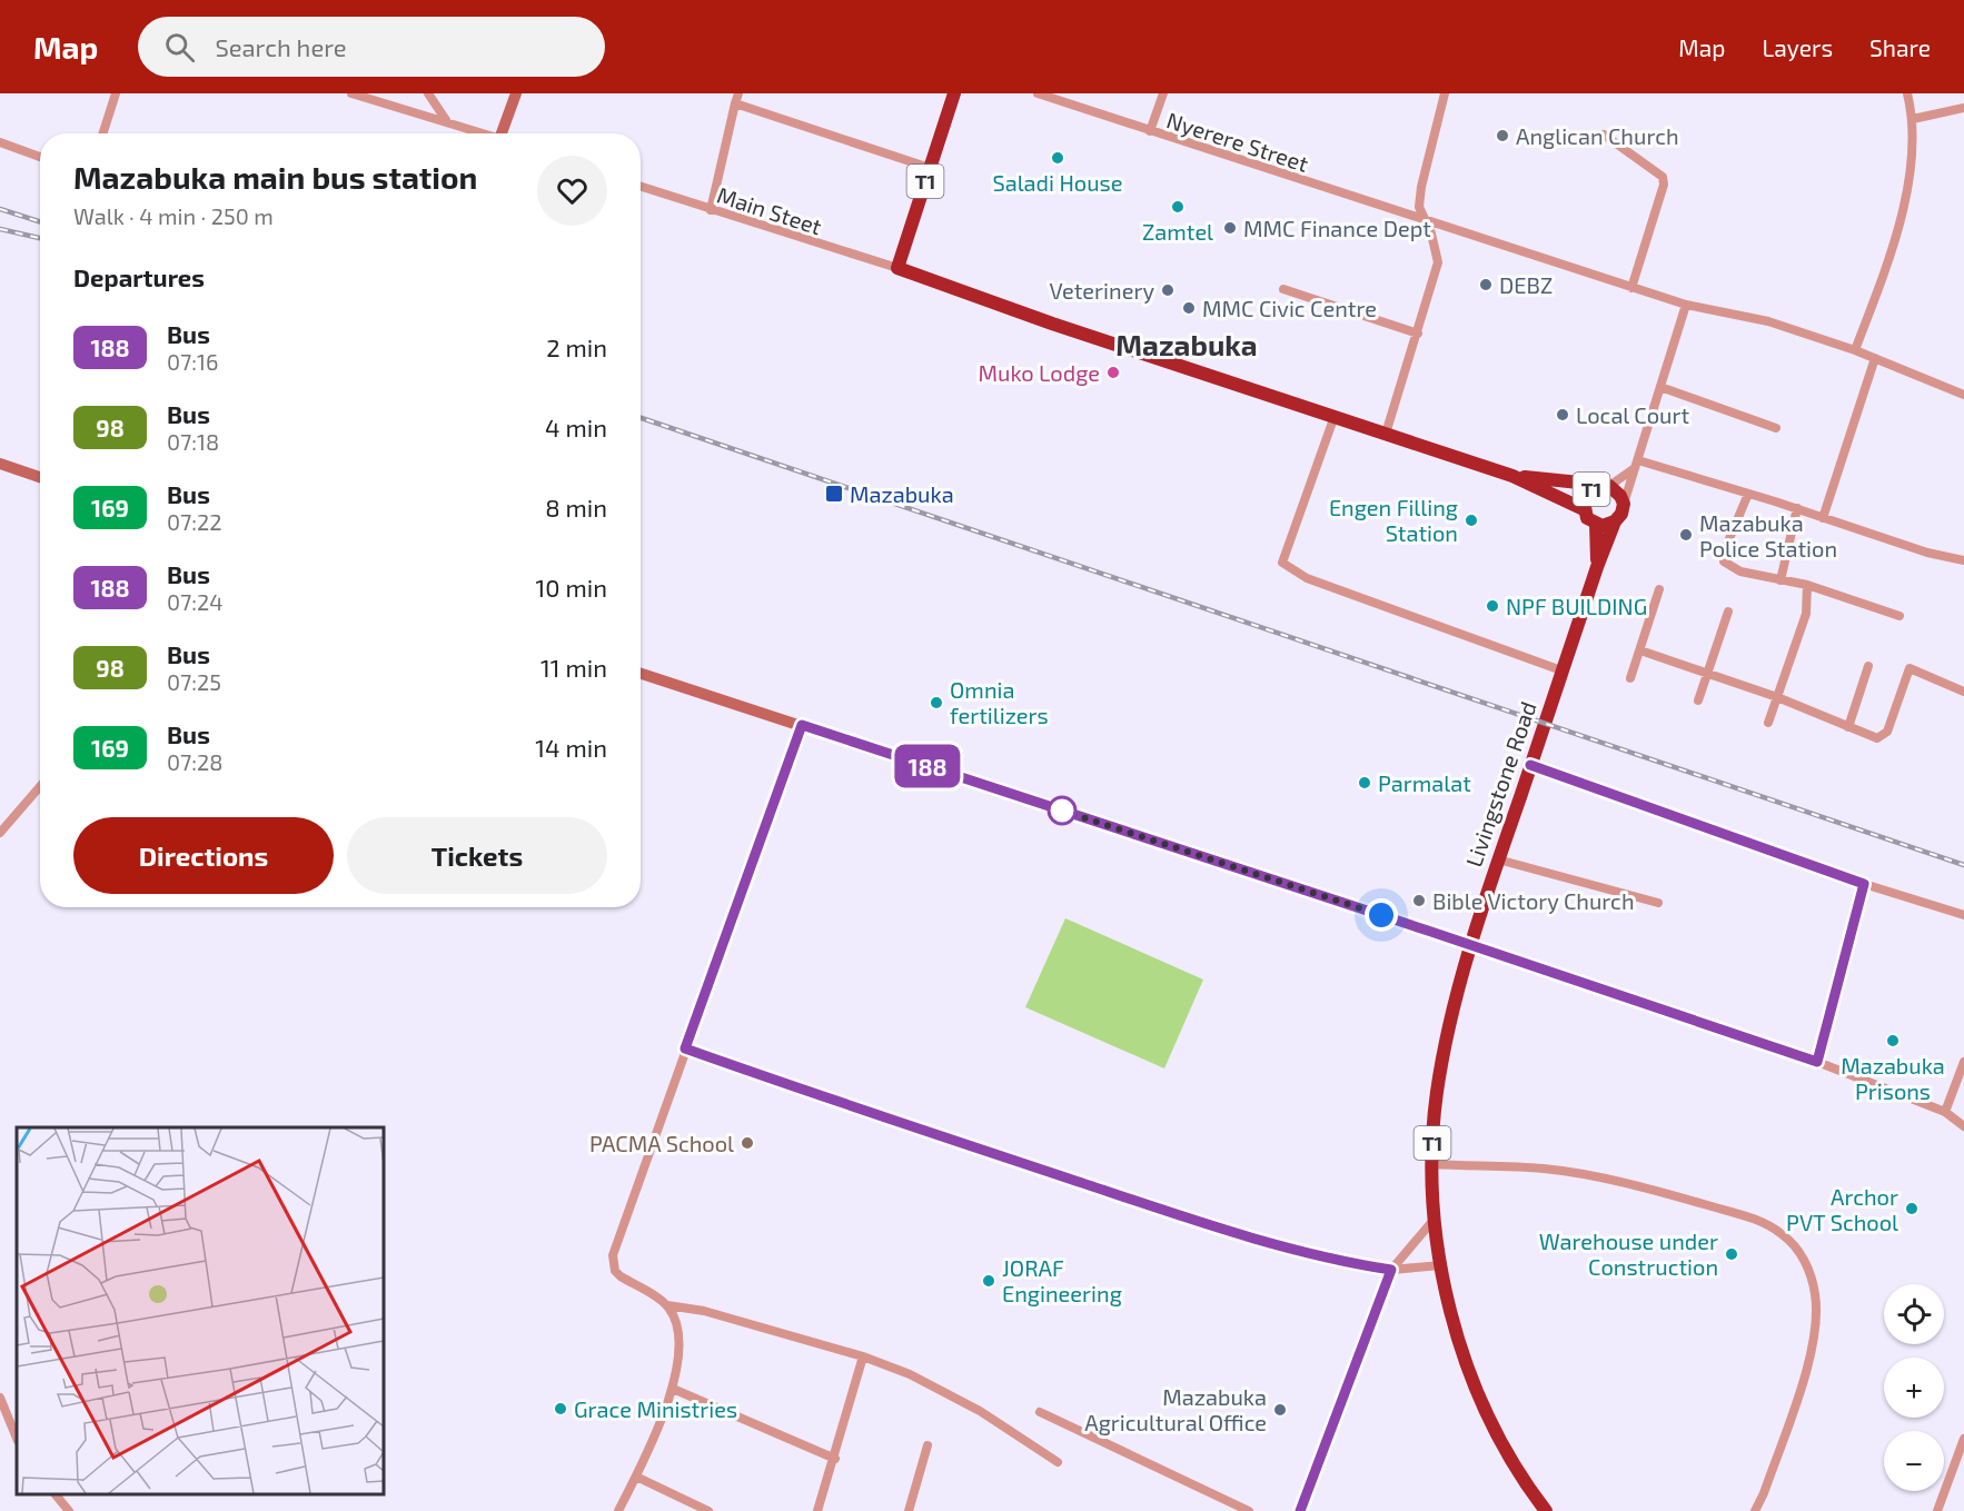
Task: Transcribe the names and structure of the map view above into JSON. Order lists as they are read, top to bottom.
{
  "streets": {
    "highway": ["T1", "Livingstone Road"],
    "street": ["Nyerere Street", "Main Steet"]
  },
  "crossings": [
    ["T1", "Main Steet"],
    ["T1", "Livingstone Road"]
  ],
  "districts": ["Mazabuka"],
  "places": {
    "other": [
      "Anglican Church",
      "Saladi House",
      "Zamtel",
      "MMC Finance Dept",
      "DEBZ",
      "Veterinery",
      "MMC Civic Centre",
      "Muko Lodge",
      "Local Court",
      "Engen Filling Station",
      "Mazabuka Police Station",
      "NPF BUILDING",
      "Omnia fertilizers",
      "Parmalat",
      "Bible Victory Church",
      "Mazabuka Prisons",
      "PACMA School",
      "Archor PVT School",
      "Warehouse under Construction",
      "JORAF Engineering",
      "Grace Ministries",
      "Mazabuka Agricultural Office"
    ],
    "transit": ["Mazabuka"]
  },
  "lines": ["bus line 188"],
  "page": {
    "header": "Map",
    "search": "Search here",
    "nav": ["Map", "Layers", "Share"],
    "on_map": "188",
    "heading": [
      ["Mazabuka main bus station", "Walk · 4 min · 250 m"],
      "Departures"
    ],
    "list": [
      {
        "mark": "188",
        "name": "Bus",
        "note": "07:16",
        "value": "2 min"
      },
      {
        "mark": "98",
        "name": "Bus",
        "note": "07:18",
        "value": "4 min"
      },
      {
        "mark": "169",
        "name": "Bus",
        "note": "07:22",
        "value": "8 min"
      },
      {
        "mark": "188",
        "name": "Bus",
        "note": "07:24",
        "value": "10 min"
      },
      {
        "mark": "98",
        "name": "Bus",
        "note": "07:25",
        "value": "11 min"
      },
      {
        "mark": "169",
        "name": "Bus",
        "note": "07:28",
        "value": "14 min"
      }
    ],
    "buttons": ["Directions", "Tickets"],
    "map_buttons": ["+", "−"]
  }
}
